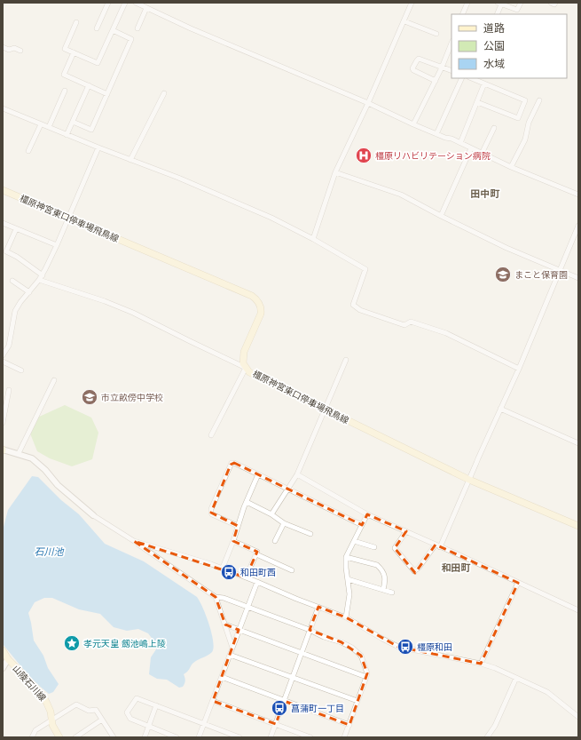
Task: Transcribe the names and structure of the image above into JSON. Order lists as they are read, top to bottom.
{
  "streets": {
    "main road": ["橿原神宮東口停車場飛鳥線", "山陵石川線"]
  },
  "districts": ["田中町", "和田町"],
  "water": ["石川池"],
  "places": {
    "hospital": ["橿原リハビリテーション病院"],
    "school or university": ["まこと保育園", "市立畝傍中学校"],
    "bus stop": ["和田町西", "橿原和田", "菖蒲町一丁目"],
    "place": ["孝元天皇 劔池嶋上陵"]
  },
  "legend": ["道路", "公園", "水域"]
}
